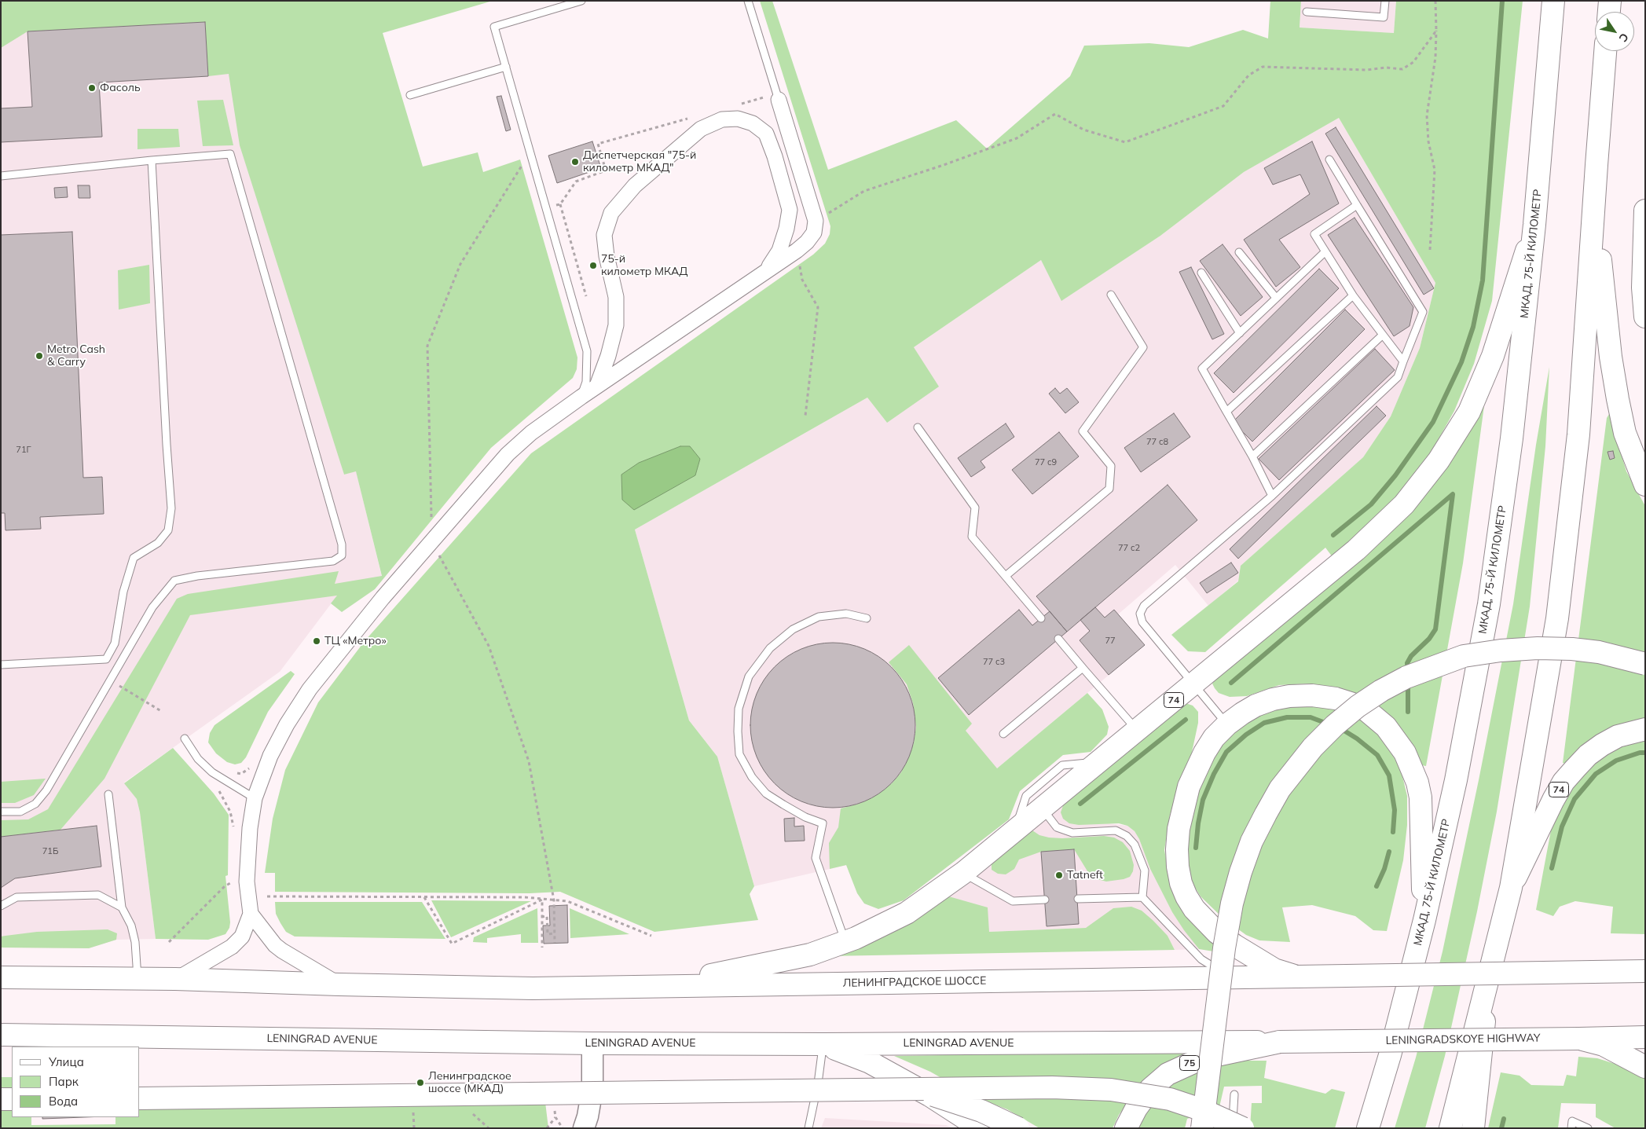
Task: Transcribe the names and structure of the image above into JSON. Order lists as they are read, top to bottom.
{
  "streets": {
    "main road": [
      "МКАД, 75-Й КИЛОМЕТР",
      "74",
      "ЛЕНИНГРАДСКОЕ ШОССЕ",
      "LENINGRAD AVENUE",
      "LENINGRADSKOYE HIGHWAY",
      "75"
    ]
  },
  "crossings": [
    ["МКАД, 75-Й КИЛОМЕТР", "74"],
    ["74", "ЛЕНИНГРАДСКОЕ ШОССЕ"],
    ["LENINGRAD AVENUE", "LENINGRADSKOYE HIGHWAY"],
    ["LENINGRAD AVENUE", "75"],
    ["LENINGRADSKOYE HIGHWAY", "75"]
  ],
  "places": [
    "Фасоль",
    "Диспетчерская \"75-й километр МКАД\"",
    "75-й километр МКАД",
    "Metro Cash & Carry",
    "ТЦ «Метро»",
    "Tatneft",
    "Ленинградское шоссе (МКАД)"
  ],
  "house_numbers": [
    "77 с8",
    "71Г",
    "77 с9",
    "77 с2",
    "77",
    "77 с3",
    "71Б"
  ],
  "legend": ["Улица", "Парк", "Вода"],
  "north": "bottom right"
}
